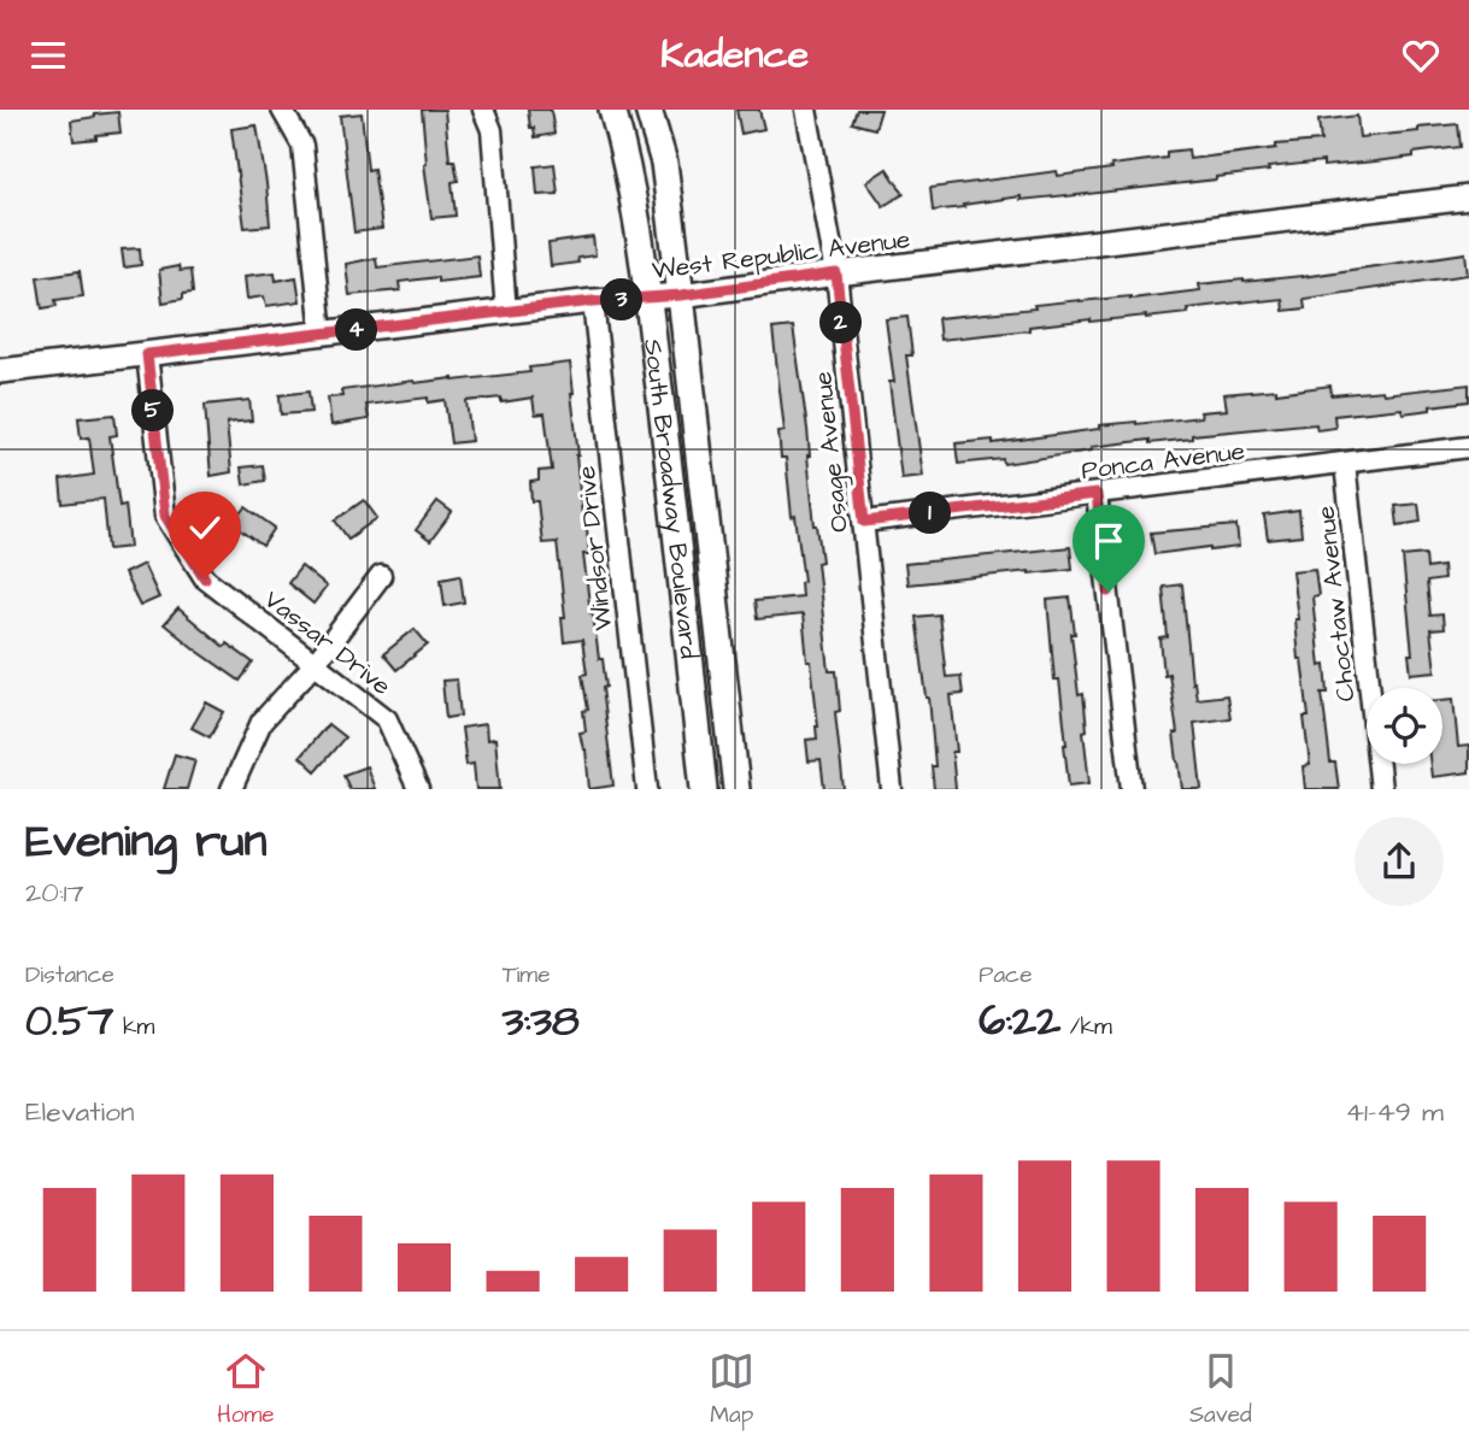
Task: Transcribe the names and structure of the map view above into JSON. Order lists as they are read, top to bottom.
{
  "streets": {
    "main road": ["South Broadway Boulevard"],
    "street": [
      "West Republic Avenue",
      "Osage Avenue",
      "Ponca Avenue",
      "Windsor Drive",
      "Choctaw Avenue",
      "Vassar Drive"
    ]
  },
  "crossings": [
    ["West Republic Avenue", "Osage Avenue"],
    ["West Republic Avenue", "South Broadway Boulevard"],
    ["West Republic Avenue", "Windsor Drive"],
    ["West Republic Avenue", "Vassar Drive"],
    ["Osage Avenue", "Ponca Avenue"],
    ["Ponca Avenue", "Choctaw Avenue"]
  ],
  "page": {
    "header": "Kadence",
    "pins": [
      "3",
      "2",
      "4",
      "5",
      "1"
    ],
    "heading": ["Evening run", "20:17"],
    "stats": [
      ["Distance", "0.57 km"],
      ["Time", "3:38"],
      ["Pace", "6:22 /km"]
    ],
    "chart": ["Elevation", "41–49 m"],
    "tabs": ["Home", "Map", "Saved"]
  }
}
